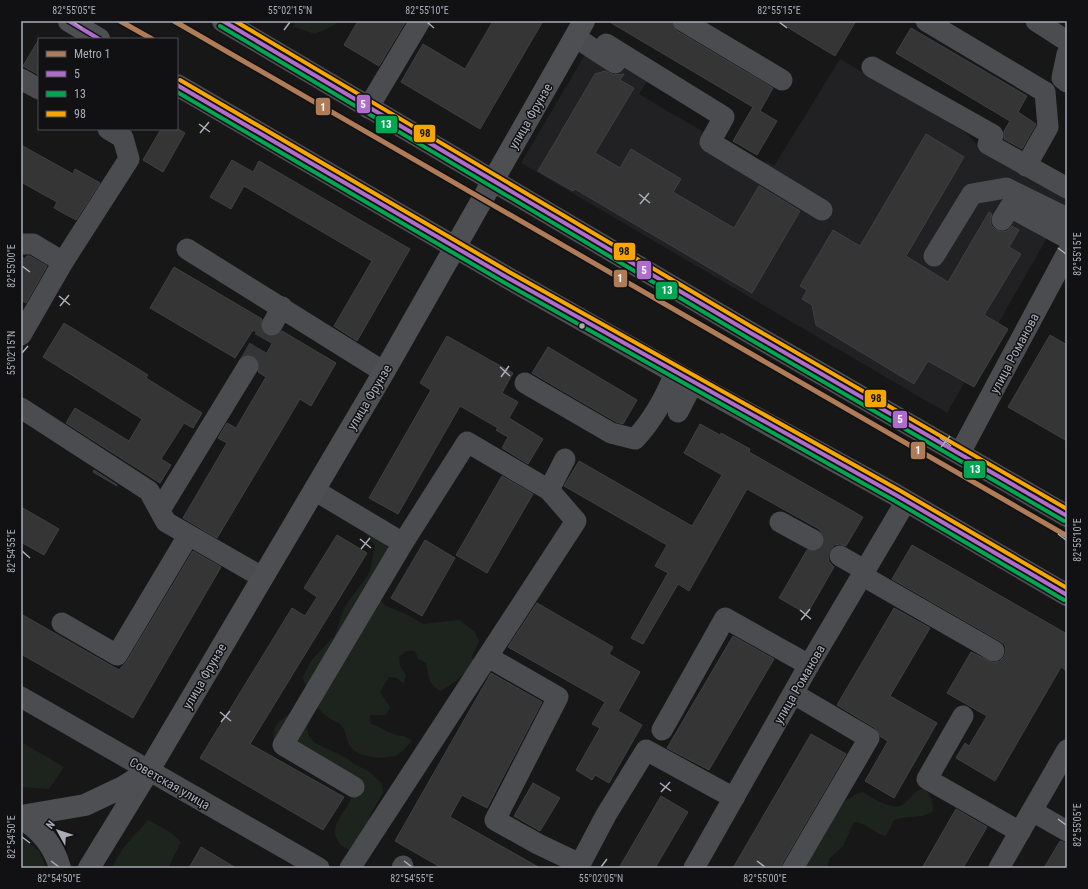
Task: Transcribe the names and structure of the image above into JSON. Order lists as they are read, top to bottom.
{
  "streets": {
    "main road": ["улица Фрунзе"],
    "street": ["улица Романова", "Советская улица"]
  },
  "crossings": [
    ["улица Фрунзе", "Советская улица"]
  ],
  "lines": [
    "metro line 1",
    "transit line 5",
    "transit line 98",
    "transit line 13"
  ],
  "legend": [
    "Metro 1",
    "5",
    "13",
    "98"
  ],
  "north": "top left",
  "coordinates": [
    "82°55'05\"E",
    "55°02'15\"N",
    "82°55'10\"E",
    "82°55'15\"E",
    "82°55'00\"E",
    "82°54'55\"E",
    "82°54'50\"E",
    "55°02'05\"N"
  ]
}
